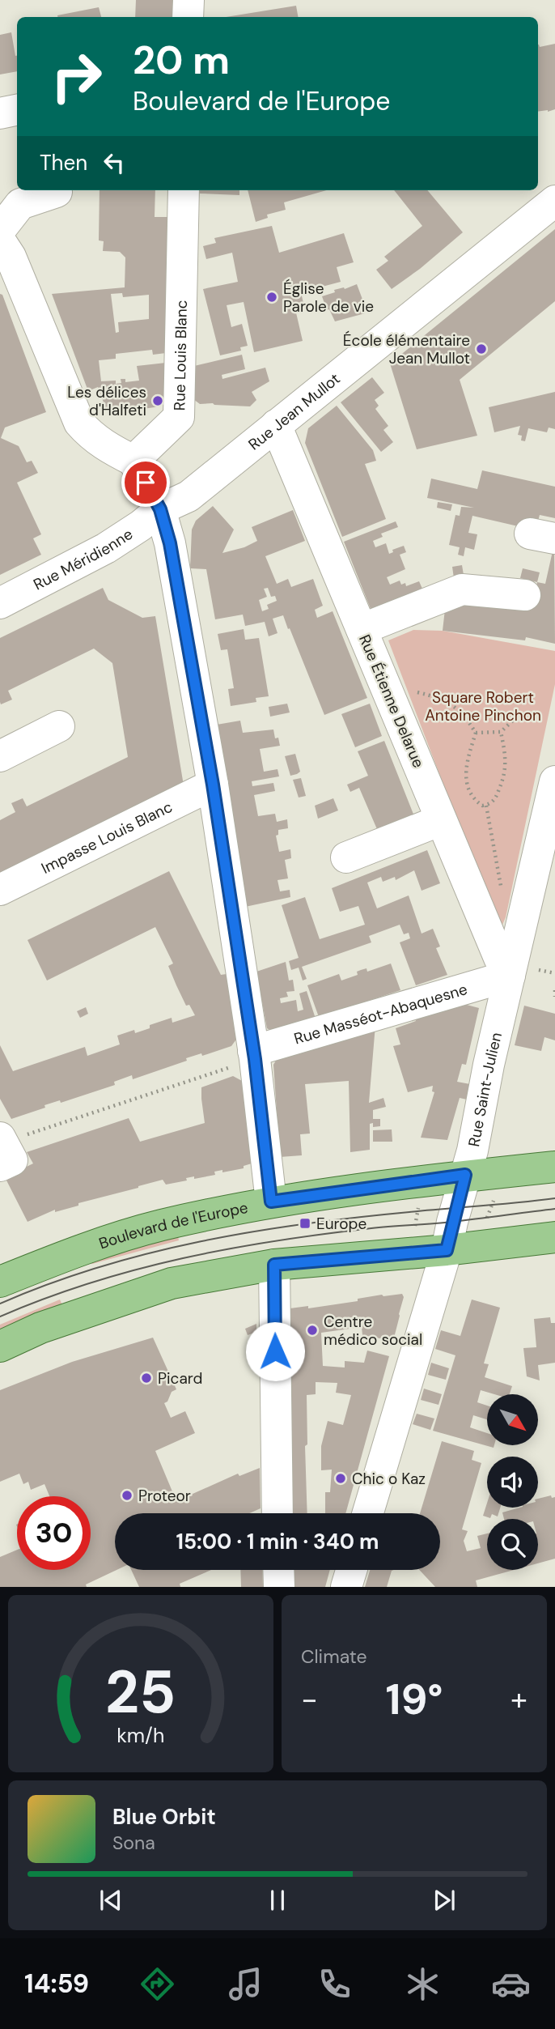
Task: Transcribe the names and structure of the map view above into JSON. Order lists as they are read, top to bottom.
{
  "streets": {
    "main road": ["Boulevard de l'Europe"],
    "street": [
      "Rue Louis Blanc",
      "Rue Jean Mullot",
      "Rue Méridienne",
      "Rue Étienne Delarue",
      "Impasse Louis Blanc",
      "Rue Masséot-Abaquesne",
      "Rue Saint-Julien"
    ]
  },
  "crossings": [
    ["Rue Jean Mullot", "Rue Méridienne"],
    ["Rue Jean Mullot", "Rue Étienne Delarue"],
    ["Rue Étienne Delarue", "Rue Masséot-Abaquesne"],
    ["Rue Étienne Delarue", "Rue Saint-Julien"],
    ["Rue Masséot-Abaquesne", "Rue Saint-Julien"],
    ["Rue Saint-Julien", "Boulevard de l'Europe"]
  ],
  "parks": ["Square Robert Antoine Pinchon"],
  "places": {
    "other": [
      "Église Parole de vie",
      "École élémentaire Jean Mullot",
      "Les délices d'Halfeti",
      "Centre médico social",
      "Picard",
      "Chic o Kaz",
      "Proteor"
    ],
    "transit": ["Europe"]
  },
  "north": "bottom right",
  "page": {
    "turn": ["20 m", "Boulevard de l'Europe"],
    "then": "Then",
    "limit": "30",
    "trip": "15:00 · 1 min · 340 m",
    "tile": "Climate",
    "heat": ["−", "19°", "+"],
    "song": ["Blue Orbit", "Sona"],
    "tabs": "14:59",
    "gauge": ["25", "km/h"]
  }
}
